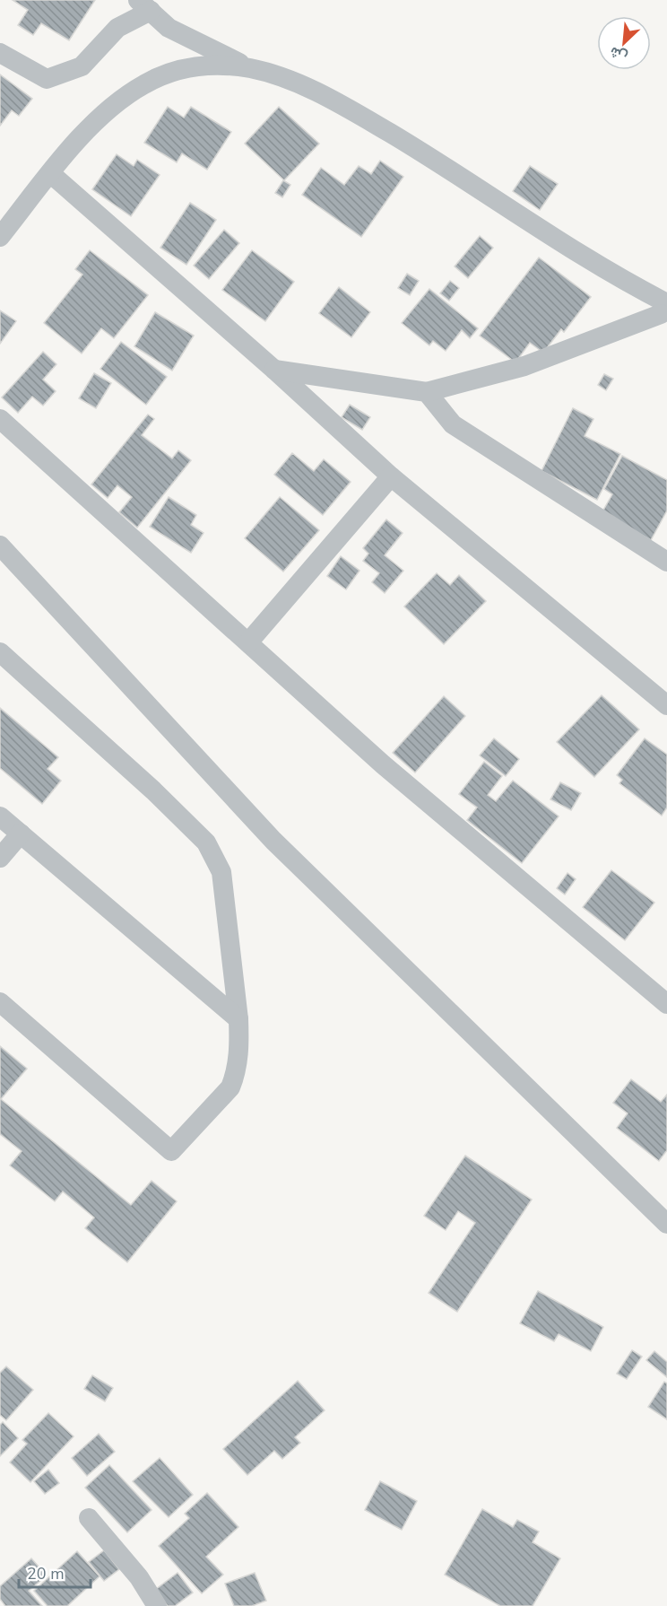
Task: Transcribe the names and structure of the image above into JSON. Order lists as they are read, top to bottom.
{
  "scale_bar": "20 m",
  "north": "bottom left"
}
